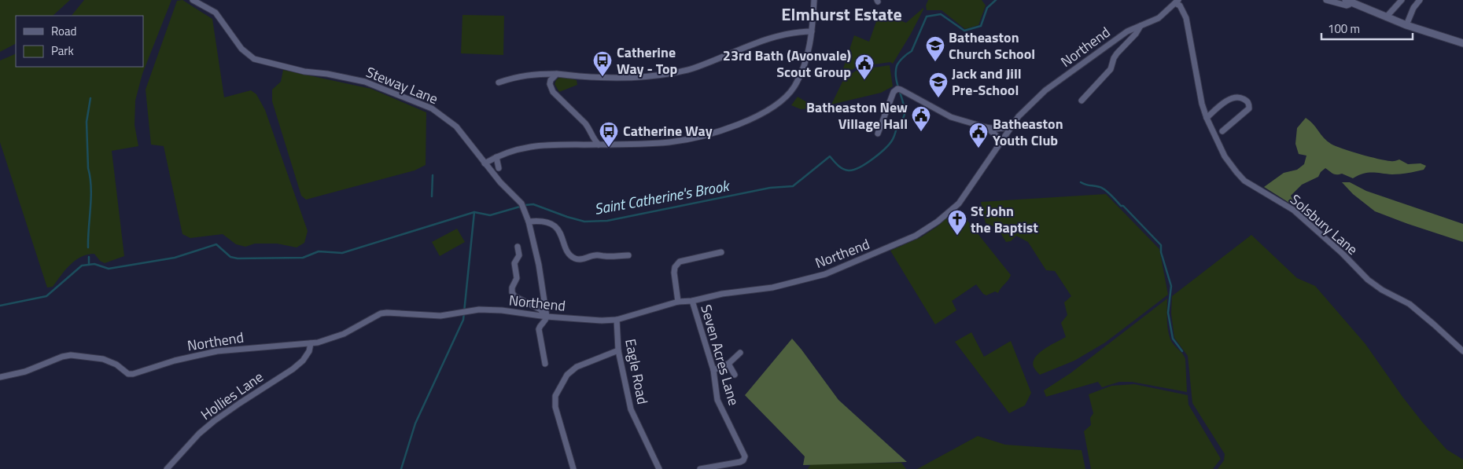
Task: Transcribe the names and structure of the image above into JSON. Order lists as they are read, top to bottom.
{
  "streets": {
    "street": [
      "Northend",
      "Steway Lane",
      "Solsbury Lane",
      "Seven Acres Lane",
      "Eagle Road",
      "Hollies Lane"
    ]
  },
  "crossings": [
    ["Northend", "Steway Lane"],
    ["Northend", "Solsbury Lane"],
    ["Northend", "Seven Acres Lane"],
    ["Northend", "Eagle Road"],
    ["Northend", "Hollies Lane"]
  ],
  "districts": ["Elmhurst Estate"],
  "water": ["Saint Catherine's Brook"],
  "places": {
    "school or university": ["Batheaston Church School", "Jack and Jill Pre-School"],
    "bus stop": ["Catherine Way - Top", "Catherine Way"],
    "public building": ["23rd Bath (Avonvale) Scout Group", "Batheaston New Village Hall", "Batheaston Youth Club"],
    "church": ["St John the Baptist"]
  },
  "legend": ["Road", "Park"],
  "scale_bar": "100 m"
}
